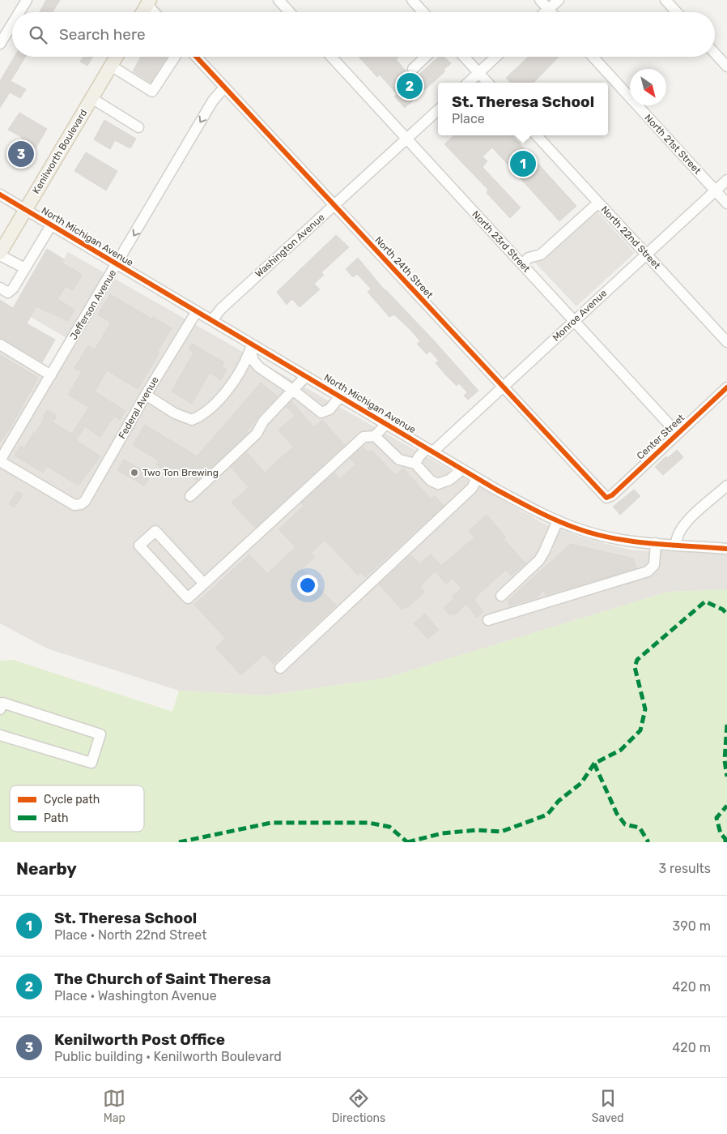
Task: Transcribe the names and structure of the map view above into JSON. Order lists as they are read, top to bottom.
{
  "streets": {
    "main road": ["Kenilworth Boulevard"],
    "street": [
      "North 21st Street",
      "North Michigan Avenue",
      "North 22nd Street",
      "North 23rd Street",
      "Washington Avenue",
      "North 24th Street",
      "Jefferson Avenue",
      "Monroe Avenue",
      "Federal Avenue",
      "Center Street"
    ]
  },
  "crossings": [
    ["North 21st Street", "Monroe Avenue"],
    ["Kenilworth Boulevard", "North Michigan Avenue"],
    ["North Michigan Avenue", "Washington Avenue"],
    ["North Michigan Avenue", "Jefferson Avenue"],
    ["North Michigan Avenue", "Monroe Avenue"],
    ["North Michigan Avenue", "Federal Avenue"],
    ["North 22nd Street", "Monroe Avenue"],
    ["North 23rd Street", "Washington Avenue"],
    ["North 23rd Street", "Monroe Avenue"],
    ["North 23rd Street", "Center Street"],
    ["Washington Avenue", "North 24th Street"],
    ["North 24th Street", "Jefferson Avenue"],
    ["North 24th Street", "Monroe Avenue"],
    ["North 24th Street", "Center Street"],
    ["Jefferson Avenue", "Federal Avenue"]
  ],
  "one_way": ["Jefferson Avenue"],
  "places": ["Two Ton Brewing"],
  "legend": ["Cycle path", "Path"],
  "north": "bottom right",
  "page": {
    "search": "Search here",
    "pins": ["2", "3", "1"],
    "popup": ["St. Theresa School", "Place"],
    "heading": ["Nearby", "3 results"],
    "list": [
      {
        "mark": "1",
        "name": "St. Theresa School",
        "note": "Place · North 22nd Street",
        "value": "390 m"
      },
      {
        "mark": "2",
        "name": "The Church of Saint Theresa",
        "note": "Place · Washington Avenue",
        "value": "420 m"
      },
      {
        "mark": "3",
        "name": "Kenilworth Post Office",
        "note": "Public building · Kenilworth Boulevard",
        "value": "420 m"
      }
    ],
    "nav": ["Map", "Directions", "Saved"]
  }
}
